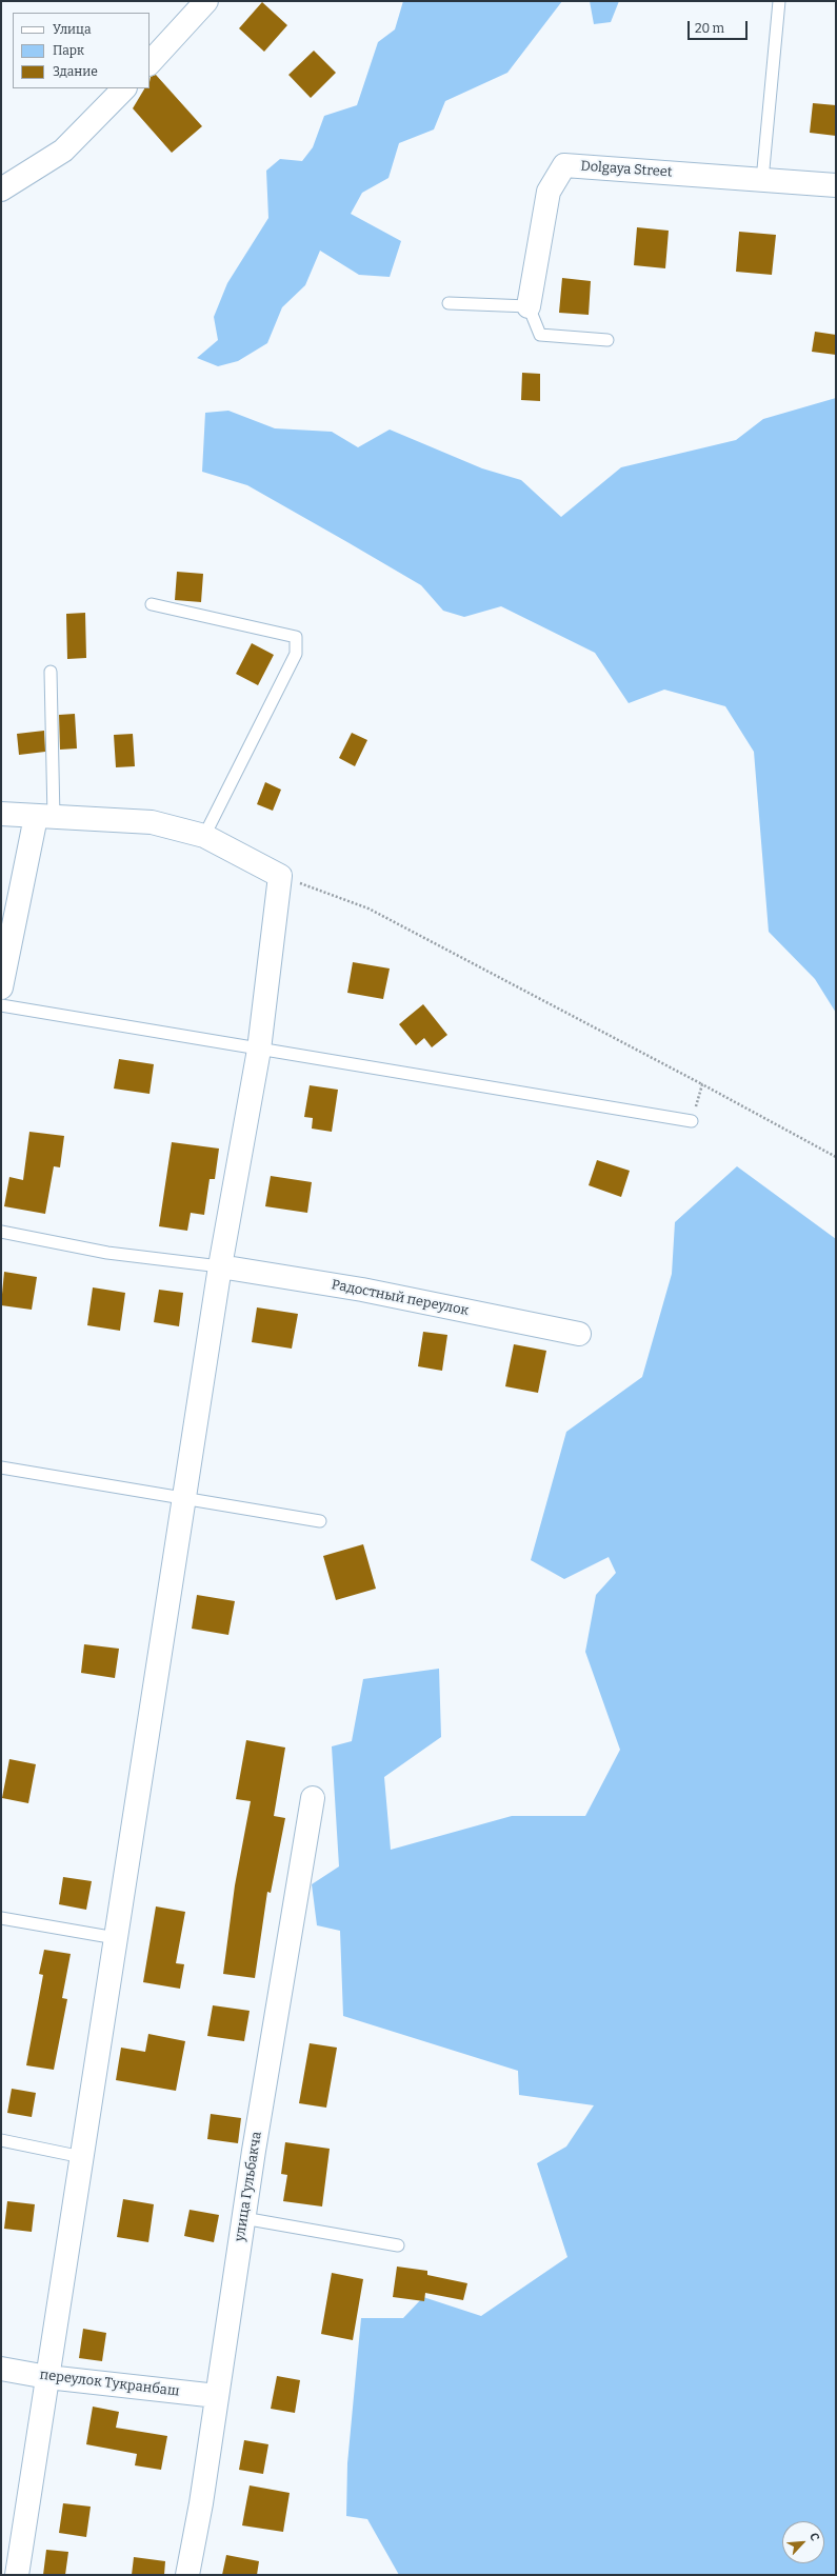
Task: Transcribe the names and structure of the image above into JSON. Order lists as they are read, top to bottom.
{
  "streets": {
    "street": [
      "Dolgaya Street",
      "Радостный переулок",
      "улица Гульбакча",
      "переулок Тукранбаш"
    ]
  },
  "crossings": [
    ["улица Гульбакча", "переулок Тукранбаш"]
  ],
  "legend": ["Улица", "Парк", "Здание"],
  "scale_bar": "20 m",
  "north": "top right"
}
